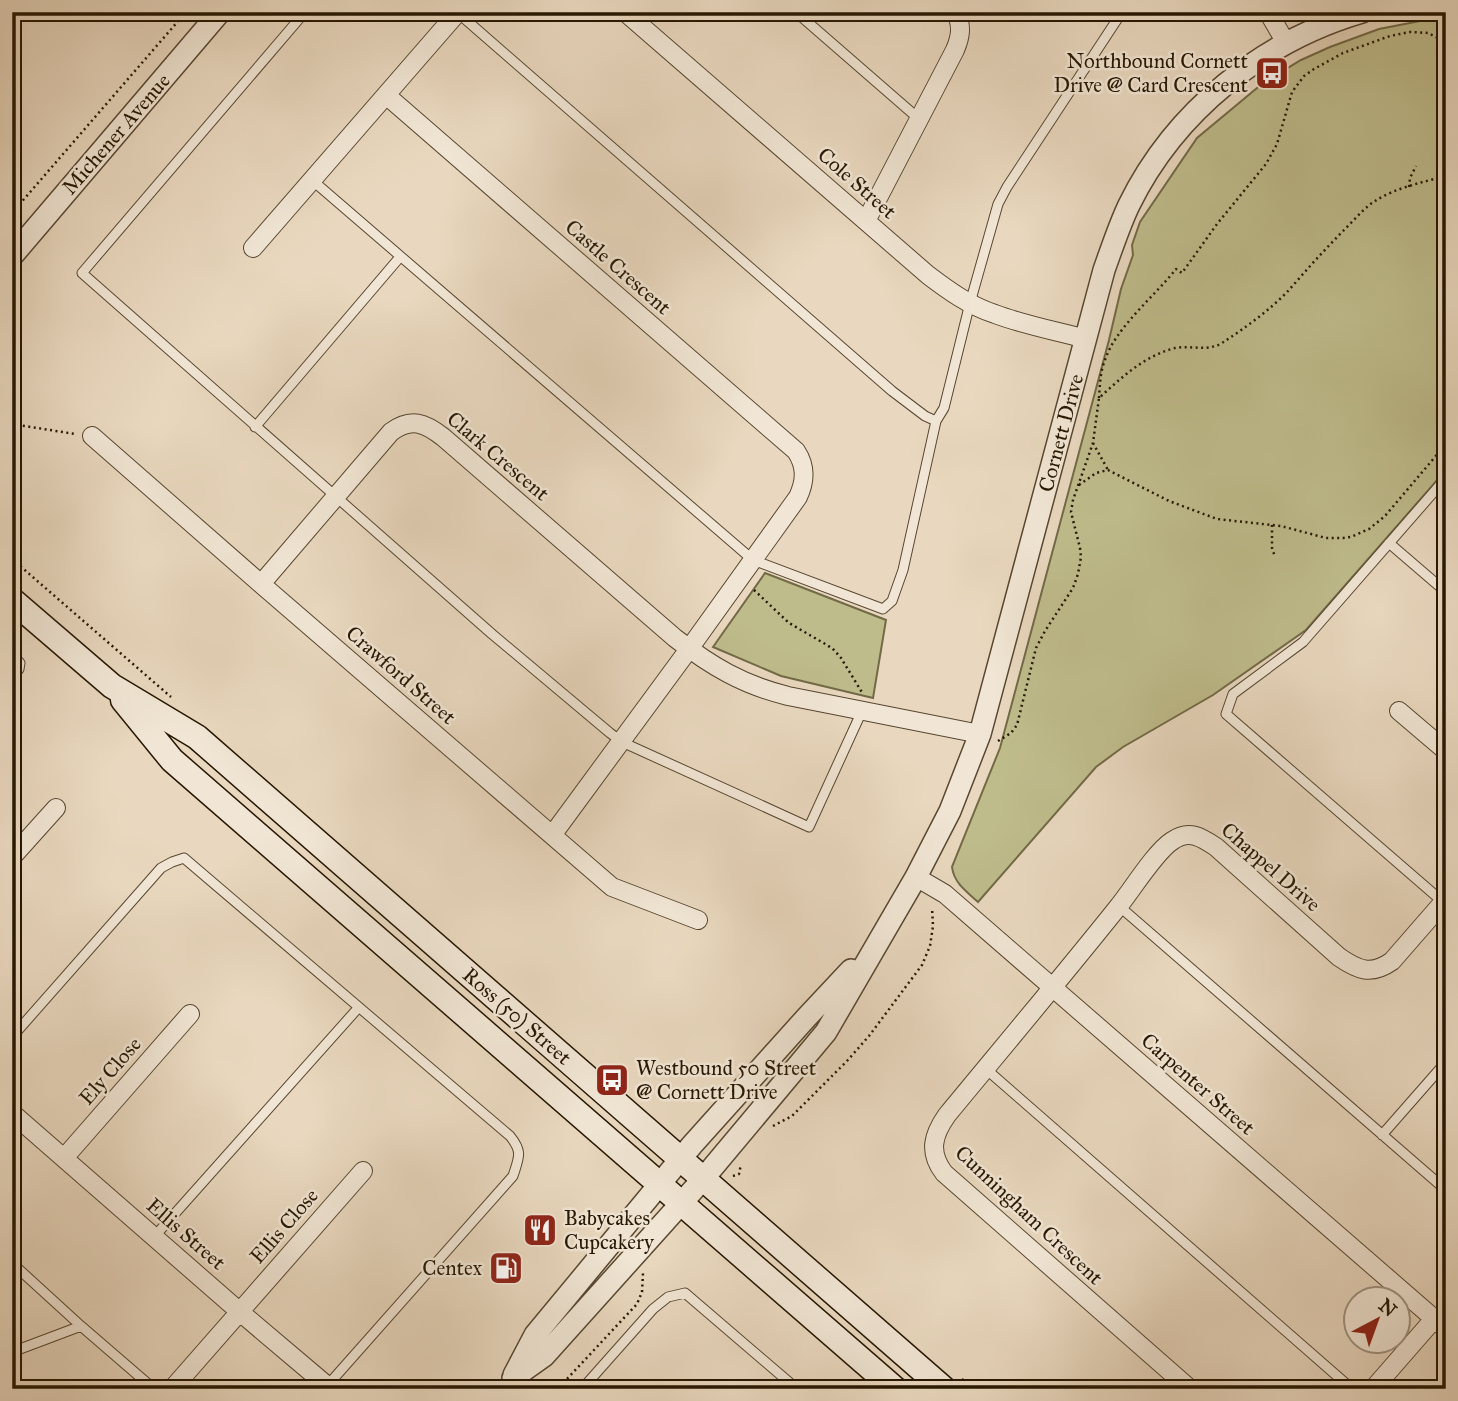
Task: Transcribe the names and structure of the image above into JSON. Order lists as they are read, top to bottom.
{
  "streets": {
    "main road": ["Ross (50) Street"],
    "street": [
      "Michener Avenue",
      "Cole Street",
      "Castle Crescent",
      "Cornett Drive",
      "Clark Crescent",
      "Crawford Street",
      "Chappel Drive",
      "Ely Close",
      "Carpenter Street",
      "Cunningham Crescent",
      "Ellis Close",
      "Ellis Street"
    ]
  },
  "crossings": [
    ["Cole Street", "Cornett Drive"],
    ["Castle Crescent", "Clark Crescent"],
    ["Cornett Drive", "Clark Crescent"],
    ["Cornett Drive", "Ross (50) Street"],
    ["Cornett Drive", "Carpenter Street"],
    ["Clark Crescent", "Crawford Street"],
    ["Chappel Drive", "Carpenter Street"],
    ["Chappel Drive", "Cunningham Crescent"],
    ["Ely Close", "Ellis Street"],
    ["Carpenter Street", "Cunningham Crescent"],
    ["Ellis Close", "Ellis Street"]
  ],
  "places": {
    "bus stop": ["Northbound Cornett Drive @ Card Crescent", "Westbound 50 Street @ Cornett Drive"],
    "restaurant": ["Babycakes Cupcakery"],
    "fuel station": ["Centex"]
  },
  "north": "top right"
}
